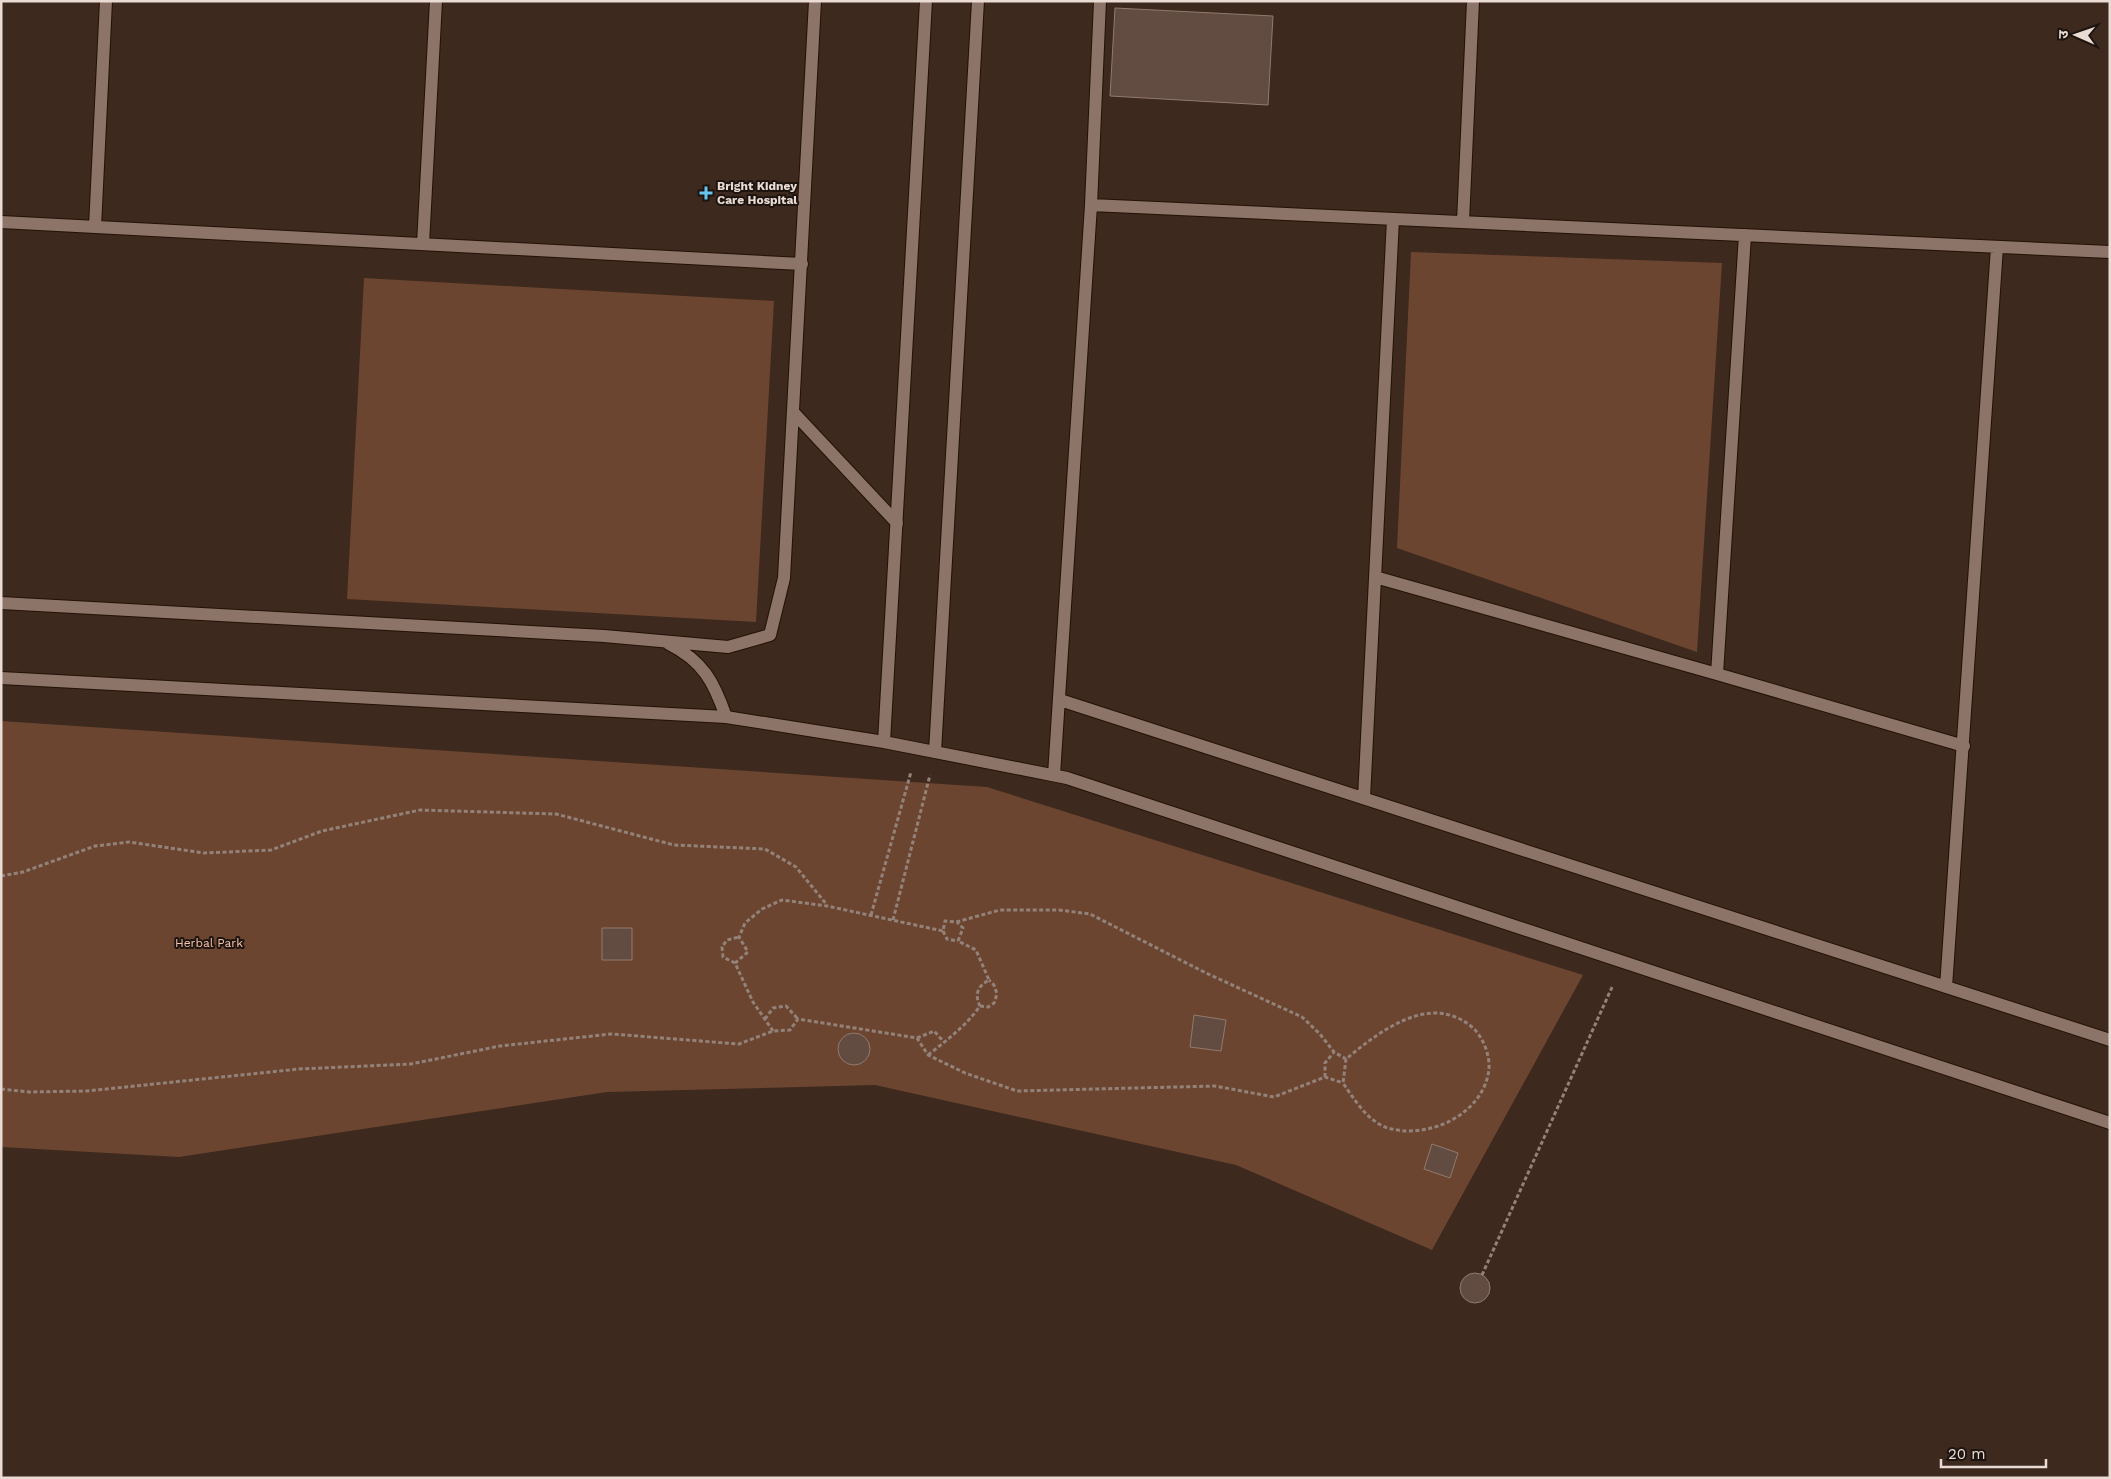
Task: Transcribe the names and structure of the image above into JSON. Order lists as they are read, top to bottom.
{
  "parks": ["Herbal Park"],
  "places": {
    "health": ["Bright Kidney Care Hospital"]
  },
  "scale_bar": "20 m",
  "north": "left"
}
